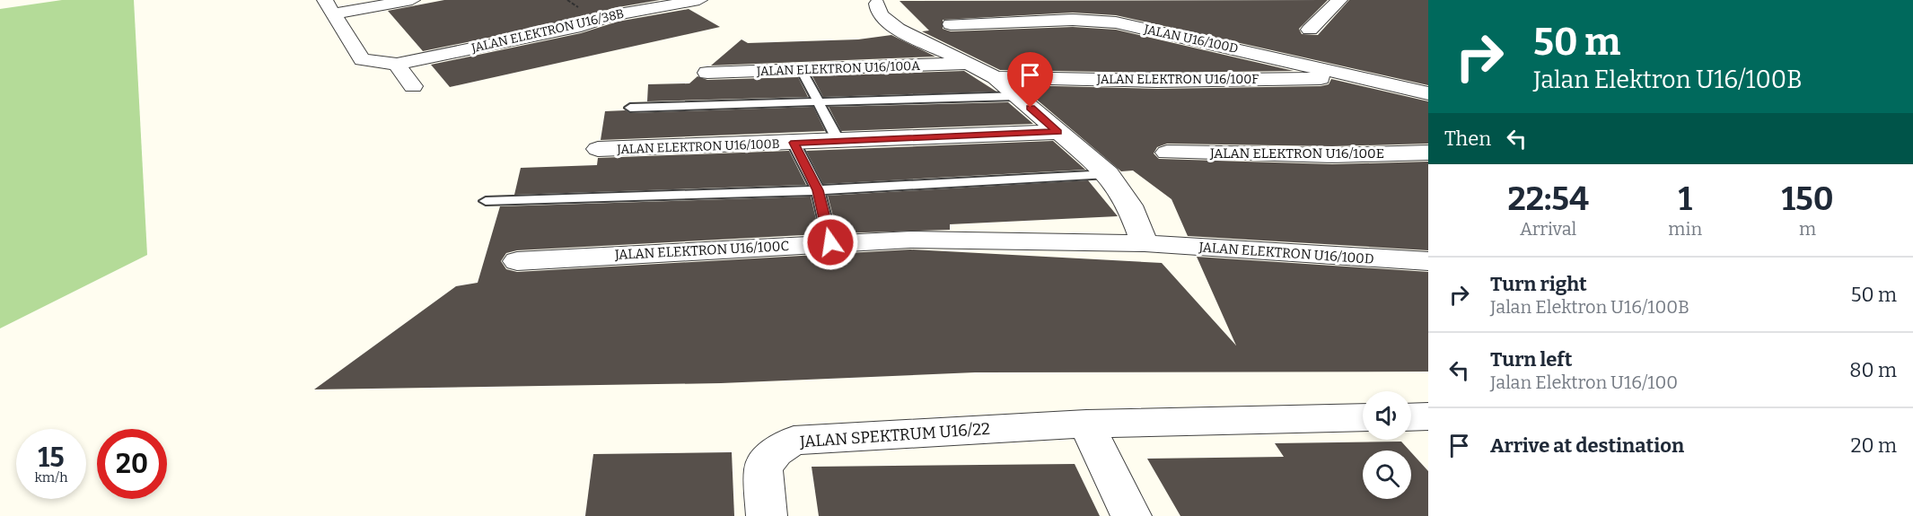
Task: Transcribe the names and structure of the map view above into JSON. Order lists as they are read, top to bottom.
{
  "streets": {
    "street": [
      "JALAN ELEKTRON U16/38B",
      "JALAN U16/100D",
      "JALAN ELEKTRON U16/100A",
      "JALAN ELEKTRON U16/100F",
      "JALAN ELEKTRON U16/100B",
      "JALAN ELEKTRON U16/100E",
      "JALAN ELEKTRON U16/100C",
      "JALAN ELEKTRON U16/100D",
      "JALAN SPEKTRUM U16/22"
    ]
  },
  "crossings": [
    ["JALAN U16/100D", "JALAN ELEKTRON U16/100F"],
    ["JALAN ELEKTRON U16/100C", "JALAN ELEKTRON U16/100D"]
  ],
  "page": {
    "turn": ["50 m", "Jalan Elektron U16/100B"],
    "then": "Then",
    "eta": [
      "22:54",
      "Arrival",
      "1",
      "min",
      "150",
      "m"
    ],
    "list": [
      {
        "name": "Turn right",
        "note": "Jalan Elektron U16/100B",
        "value": "50 m"
      },
      {
        "name": "Turn left",
        "note": "Jalan Elektron U16/100",
        "value": "80 m"
      },
      {
        "name": "Arrive at destination",
        "value": "20 m"
      }
    ],
    "speed": "15 km/h",
    "limit": "20"
  }
}
